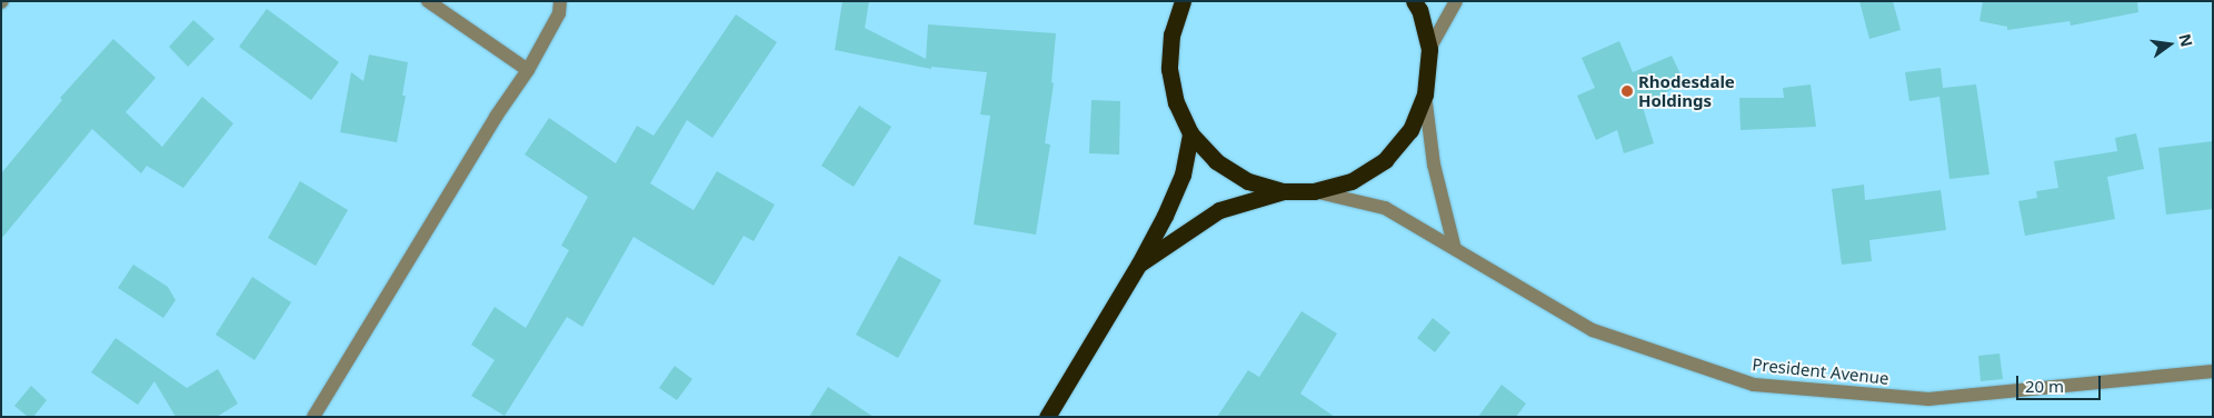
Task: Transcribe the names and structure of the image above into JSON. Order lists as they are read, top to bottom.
{
  "streets": {
    "street": ["President Avenue"]
  },
  "places": ["Rhodesdale Holdings"],
  "scale_bar": "20 m",
  "north": "right"
}
